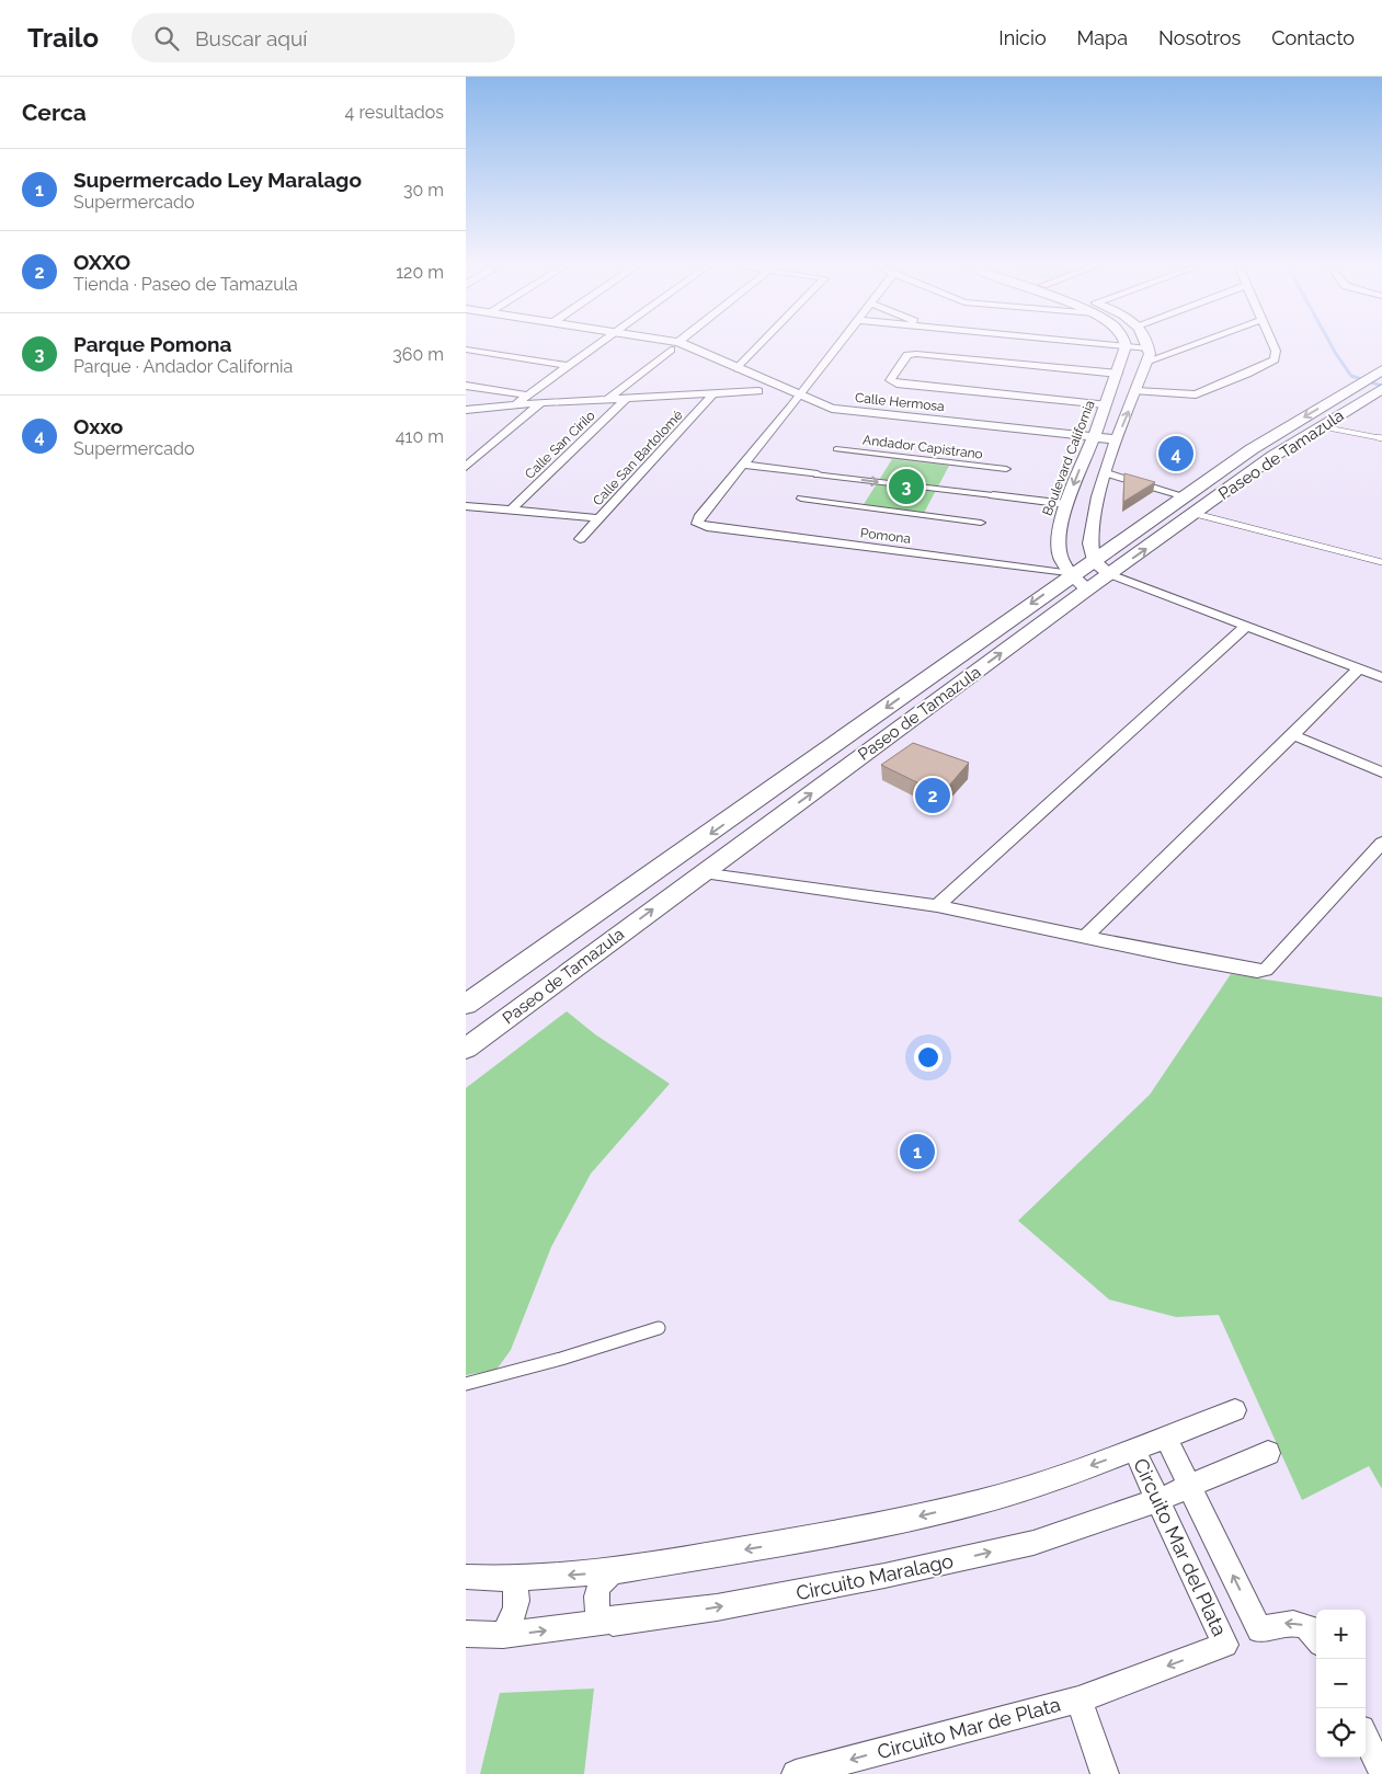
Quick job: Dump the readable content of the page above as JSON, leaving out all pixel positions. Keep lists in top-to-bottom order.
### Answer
{
  "streets": {
    "main road": ["Paseo de Tamazula"],
    "street": [
      "Calle Hermosa",
      "Calle San Cirilo",
      "Andador Capistrano",
      "Calle San Bartolomé",
      "Boulevard California",
      "Pomona",
      "Circuito Mar del Plata",
      "Circuito Maralago",
      "Circuito Mar de Plata"
    ]
  },
  "crossings": [
    ["Calle Hermosa", "Boulevard California"],
    ["Paseo de Tamazula", "Boulevard California"],
    ["Paseo de Tamazula", "Pomona"],
    ["Boulevard California", "Pomona"],
    ["Circuito Mar del Plata", "Circuito Maralago"],
    ["Circuito Mar del Plata", "Circuito Mar de Plata"]
  ],
  "one_way": ["Circuito Mar de Plata"],
  "page": {
    "header": "Trailo",
    "search": "Buscar aquí",
    "nav": [
      "Inicio",
      "Mapa",
      "Nosotros",
      "Contacto"
    ],
    "heading": ["Cerca", "4 resultados"],
    "list": [
      {
        "mark": "1",
        "name": "Supermercado Ley Maralago",
        "note": "Supermercado",
        "value": "30 m"
      },
      {
        "mark": "2",
        "name": "OXXO",
        "note": "Tienda · Paseo de Tamazula",
        "value": "120 m"
      },
      {
        "mark": "3",
        "name": "Parque Pomona",
        "note": "Parque · Andador California",
        "value": "360 m"
      },
      {
        "mark": "4",
        "name": "Oxxo",
        "note": "Supermercado",
        "value": "410 m"
      }
    ],
    "pins": [
      "4",
      "3",
      "2",
      "1"
    ],
    "map_buttons": ["+", "−"]
  }
}
